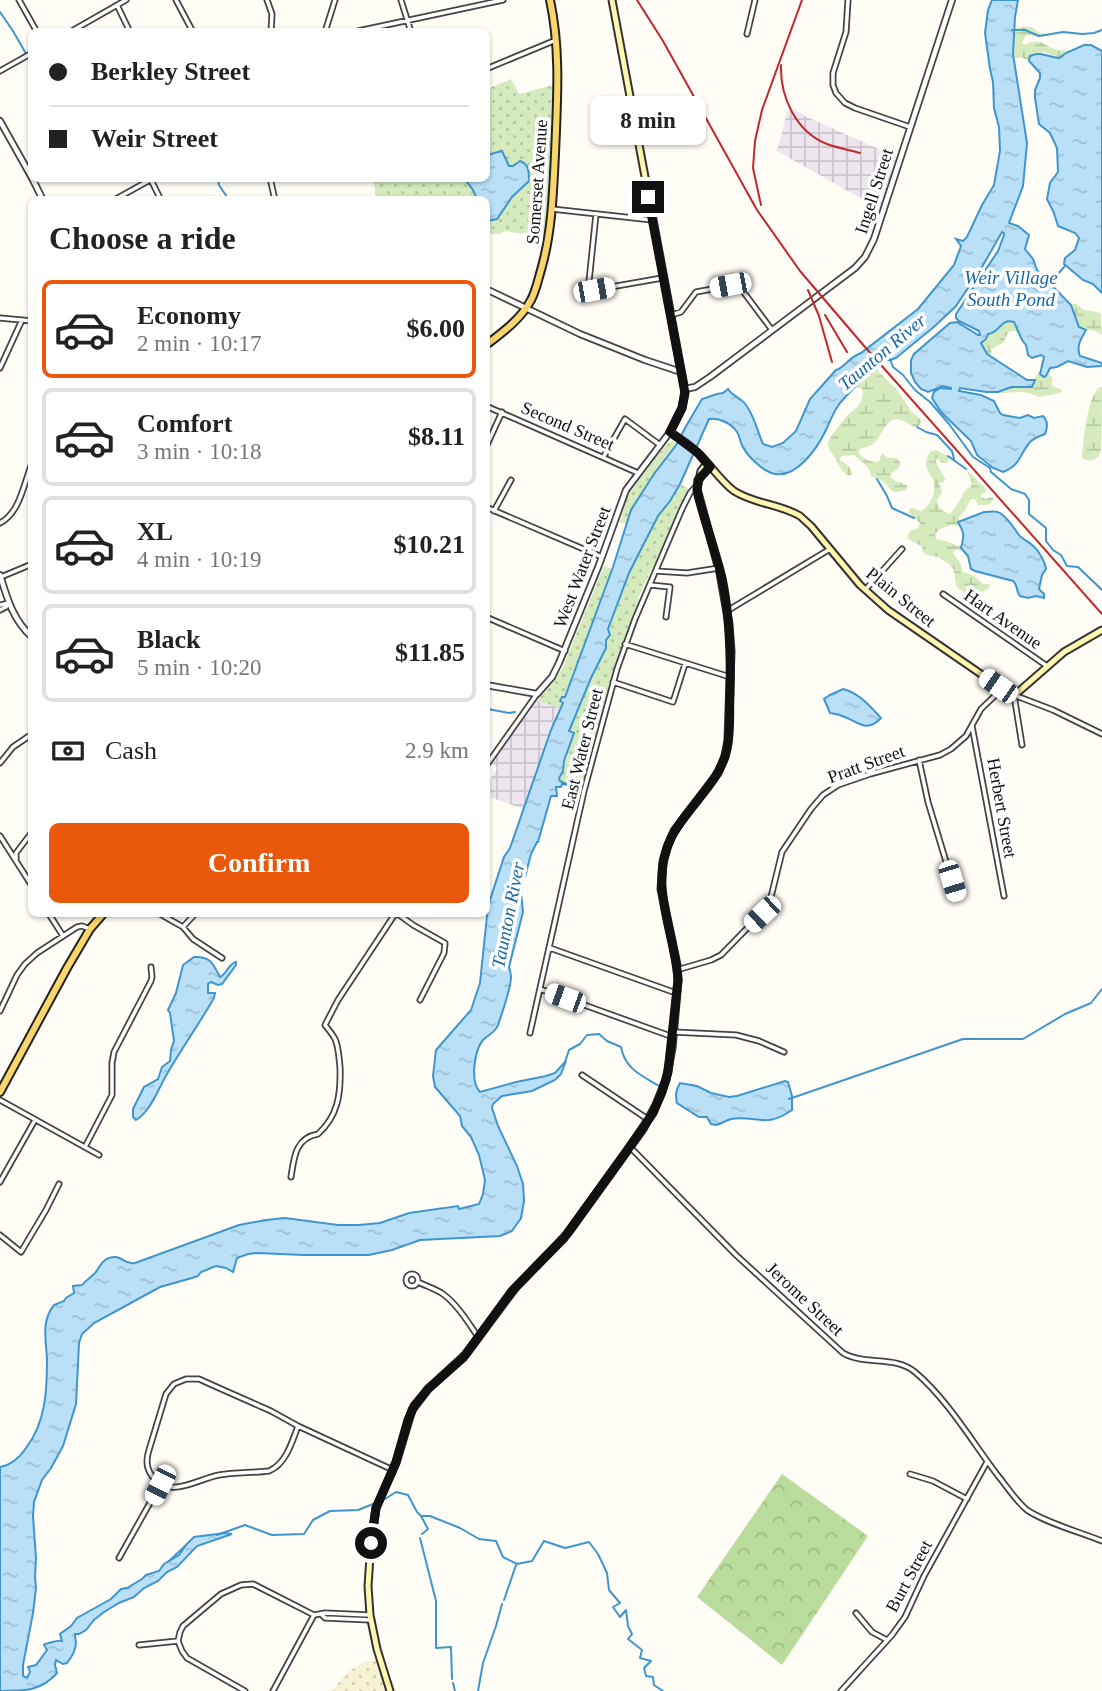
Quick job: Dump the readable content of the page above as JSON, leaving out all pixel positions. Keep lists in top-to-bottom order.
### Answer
{
  "streets": {
    "main road": [
      "Somerset Avenue",
      "West Water Street",
      "Plain Street",
      "East Water Street"
    ],
    "street": [
      "Ingell Street",
      "Second Street",
      "Hart Avenue",
      "Pratt Street",
      "Herbert Street",
      "Jerome Street",
      "Burt Street"
    ]
  },
  "crossings": [
    ["Ingell Street", "West Water Street"],
    ["Second Street", "West Water Street"],
    ["West Water Street", "Plain Street"],
    ["Plain Street", "East Water Street"],
    ["Plain Street", "Pratt Street"],
    ["Pratt Street", "Herbert Street"],
    ["Jerome Street", "Burt Street"]
  ],
  "water": ["Weir Village South Pond", "Taunton River"],
  "page": {
    "banner": ["Berkley Street", "Weir Street"],
    "bubble": "8 min",
    "heading": "Choose a ride",
    "list": [
      {
        "name": "Economy",
        "note": "2 min · 10:17",
        "value": "$6.00"
      },
      {
        "name": "Comfort",
        "note": "3 min · 10:18",
        "value": "$8.11"
      },
      {
        "name": "XL",
        "note": "4 min · 10:19",
        "value": "$10.21"
      },
      {
        "name": "Black",
        "note": "5 min · 10:20",
        "value": "$11.85"
      }
    ],
    "pay": ["Cash", "2.9 km"],
    "buttons": "Confirm"
  }
}
